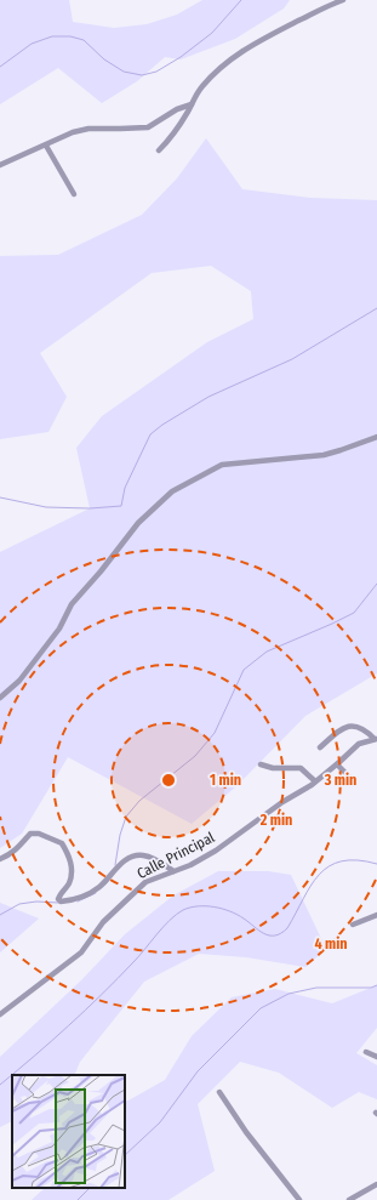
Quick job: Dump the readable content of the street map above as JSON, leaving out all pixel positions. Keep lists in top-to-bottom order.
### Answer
{
  "streets": {
    "street": ["Calle Principal"]
  },
  "rings": [
    "1 min",
    "3 min",
    "2 min",
    "4 min"
  ]
}
